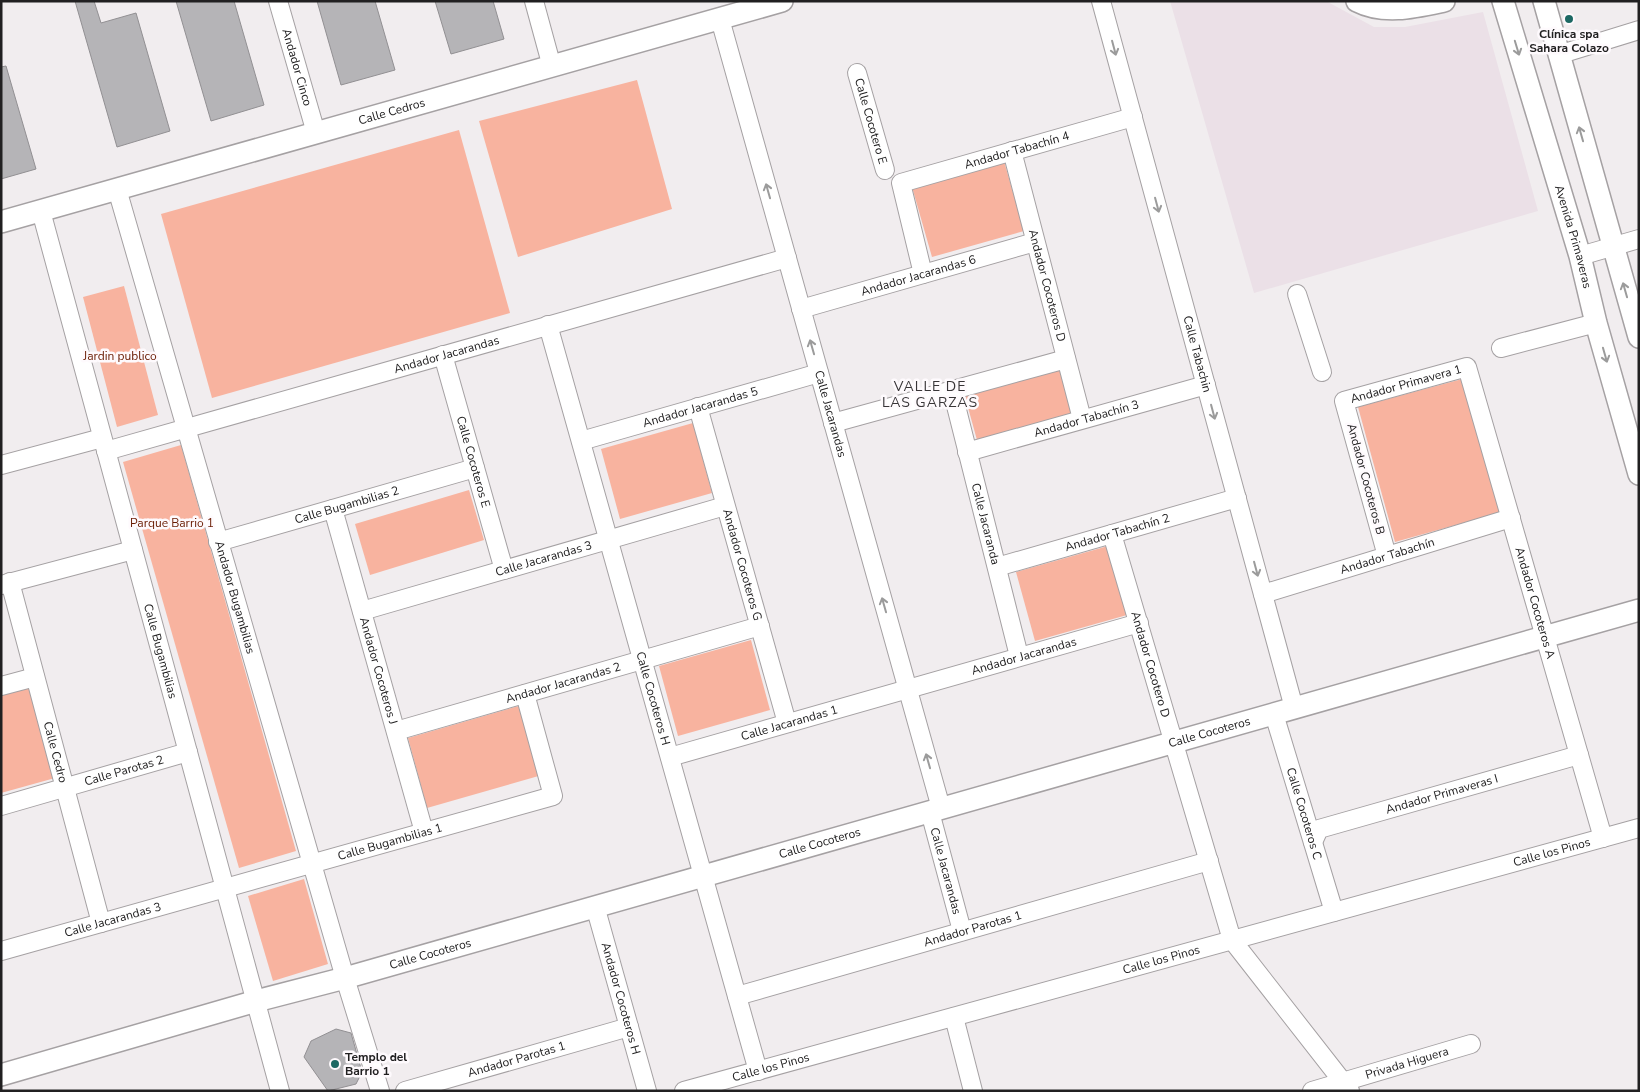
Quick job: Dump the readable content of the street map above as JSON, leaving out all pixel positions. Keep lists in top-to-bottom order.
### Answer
{
  "streets": {
    "street": [
      "Andador Cinco",
      "Calle Cedros",
      "Calle Cocotero E",
      "Andador Tabachín 4",
      "Avenida Primaveras",
      "Andador Jacarandas 6",
      "Andador Cocoteros D",
      "Andador Jacarandas",
      "Calle Tabachin",
      "Andador Primavera 1",
      "Andador Jacarandas 5",
      "Calle Jacarandas",
      "Andador Tabachín 3",
      "Calle Cocoteros E",
      "Andador Cocoteros B",
      "Calle Bugambilias 2",
      "Calle Jacaranda",
      "Andador Tabachín 2",
      "Andador Tabachín",
      "Calle Jacarandas 3",
      "Andador Cocoteros G",
      "Andador Bugambilias",
      "Andador Cocoteros A",
      "Calle Bugambilias",
      "Andador Cocotero D",
      "Andador Cocoteros J",
      "Andador Jacarandas 2",
      "Calle Cocoteros H",
      "Calle Jacarandas 1",
      "Calle Cocoteros",
      "Calle Cedro",
      "Calle Parotas 2",
      "Andador Primaveras I",
      "Calle Cocoteros C",
      "Calle Bugambilias 1",
      "Calle los Pinos",
      "Andador Parotas 1",
      "Andador Cocoteros H",
      "Privada Higuera"
    ]
  },
  "crossings": [
    ["Andador Cinco", "Calle Cedros"],
    ["Calle Cedros", "Calle Jacarandas"],
    ["Calle Cedros", "Andador Bugambilias"],
    ["Calle Cedros", "Calle Bugambilias"],
    ["Andador Tabachín 4", "Andador Jacarandas 6"],
    ["Andador Tabachín 4", "Andador Cocoteros D"],
    ["Andador Tabachín 4", "Calle Tabachin"],
    ["Andador Jacarandas 6", "Andador Cocoteros D"],
    ["Andador Jacarandas 6", "Calle Jacarandas"],
    ["Andador Cocoteros D", "Andador Tabachín 3"],
    ["Andador Jacarandas", "Calle Jacarandas"],
    ["Andador Jacarandas", "Calle Cocoteros E"],
    ["Andador Jacarandas", "Calle Jacaranda"],
    ["Andador Jacarandas", "Andador Bugambilias"],
    ["Andador Jacarandas", "Calle Bugambilias"],
    ["Andador Jacarandas", "Andador Cocotero D"],
    ["Andador Jacarandas", "Calle Cocoteros H"],
    ["Andador Jacarandas", "Calle Jacarandas 1"],
    ["Calle Tabachin", "Andador Tabachín 3"],
    ["Calle Tabachin", "Andador Tabachín 2"],
    ["Calle Tabachin", "Andador Tabachín"],
    ["Calle Tabachin", "Calle Cocoteros"],
    ["Calle Tabachin", "Calle Cocoteros C"],
    ["Andador Primavera 1", "Andador Cocoteros B"],
    ["Andador Primavera 1", "Andador Cocoteros A"],
    ["Andador Jacarandas 5", "Calle Jacarandas"],
    ["Andador Jacarandas 5", "Andador Cocoteros G"],
    ["Andador Jacarandas 5", "Calle Cocoteros H"],
    ["Calle Jacarandas", "Calle Jacarandas 1"],
    ["Calle Jacarandas", "Calle Cocoteros"],
    ["Calle Jacarandas", "Andador Parotas 1"],
    ["Andador Tabachín 3", "Calle Jacaranda"],
    ["Calle Cocoteros E", "Calle Bugambilias 2"],
    ["Calle Cocoteros E", "Calle Jacarandas 3"],
    ["Andador Cocoteros B", "Andador Tabachín"],
    ["Calle Bugambilias 2", "Andador Bugambilias"],
    ["Calle Bugambilias 2", "Andador Cocoteros J"],
    ["Calle Jacaranda", "Andador Tabachín 2"],
    ["Andador Tabachín 2", "Andador Cocotero D"],
    ["Andador Tabachín", "Andador Cocoteros A"],
    ["Calle Jacarandas 3", "Andador Cocoteros G"],
    ["Calle Jacarandas 3", "Calle Bugambilias"],
    ["Calle Jacarandas 3", "Andador Cocoteros J"],
    ["Calle Jacarandas 3", "Calle Cocoteros H"],
    ["Calle Jacarandas 3", "Calle Cedro"],
    ["Calle Jacarandas 3", "Calle Bugambilias 1"],
    ["Andador Cocoteros G", "Andador Jacarandas 2"],
    ["Andador Cocoteros G", "Calle Jacarandas 1"],
    ["Andador Bugambilias", "Calle Cocoteros"],
    ["Andador Bugambilias", "Calle Bugambilias 1"],
    ["Andador Cocoteros A", "Calle Cocoteros"],
    ["Andador Cocoteros A", "Andador Primaveras I"],
    ["Andador Cocoteros A", "Calle los Pinos"],
    ["Calle Bugambilias", "Calle Cocoteros"],
    ["Calle Bugambilias", "Calle Parotas 2"],
    ["Calle Bugambilias", "Calle Bugambilias 1"],
    ["Andador Cocotero D", "Calle Cocoteros"],
    ["Andador Cocotero D", "Calle los Pinos"],
    ["Andador Cocotero D", "Andador Parotas 1"],
    ["Andador Cocoteros J", "Andador Jacarandas 2"],
    ["Andador Cocoteros J", "Calle Bugambilias 1"],
    ["Andador Jacarandas 2", "Calle Cocoteros H"],
    ["Andador Jacarandas 2", "Calle Bugambilias 1"],
    ["Calle Cocoteros H", "Calle Jacarandas 1"],
    ["Calle Cocoteros H", "Calle Cocoteros"],
    ["Calle Cocoteros H", "Calle los Pinos"],
    ["Calle Cocoteros H", "Andador Parotas 1"],
    ["Calle Cocoteros", "Calle Cocoteros C"],
    ["Calle Cocoteros", "Andador Cocoteros H"],
    ["Calle Cedro", "Calle Parotas 2"],
    ["Andador Primaveras I", "Calle Cocoteros C"],
    ["Calle Cocoteros C", "Calle los Pinos"],
    ["Andador Parotas 1", "Andador Cocoteros H"]
  ],
  "one_way": ["Calle Tabachin", "Calle Jacarandas"],
  "districts": ["VALLE DE LAS GARZAS"],
  "parks": ["Jardin publico", "Parque Barrio 1"],
  "places": ["Clínica spa Sahara Colazo", "Templo del Barrio 1"]
}
